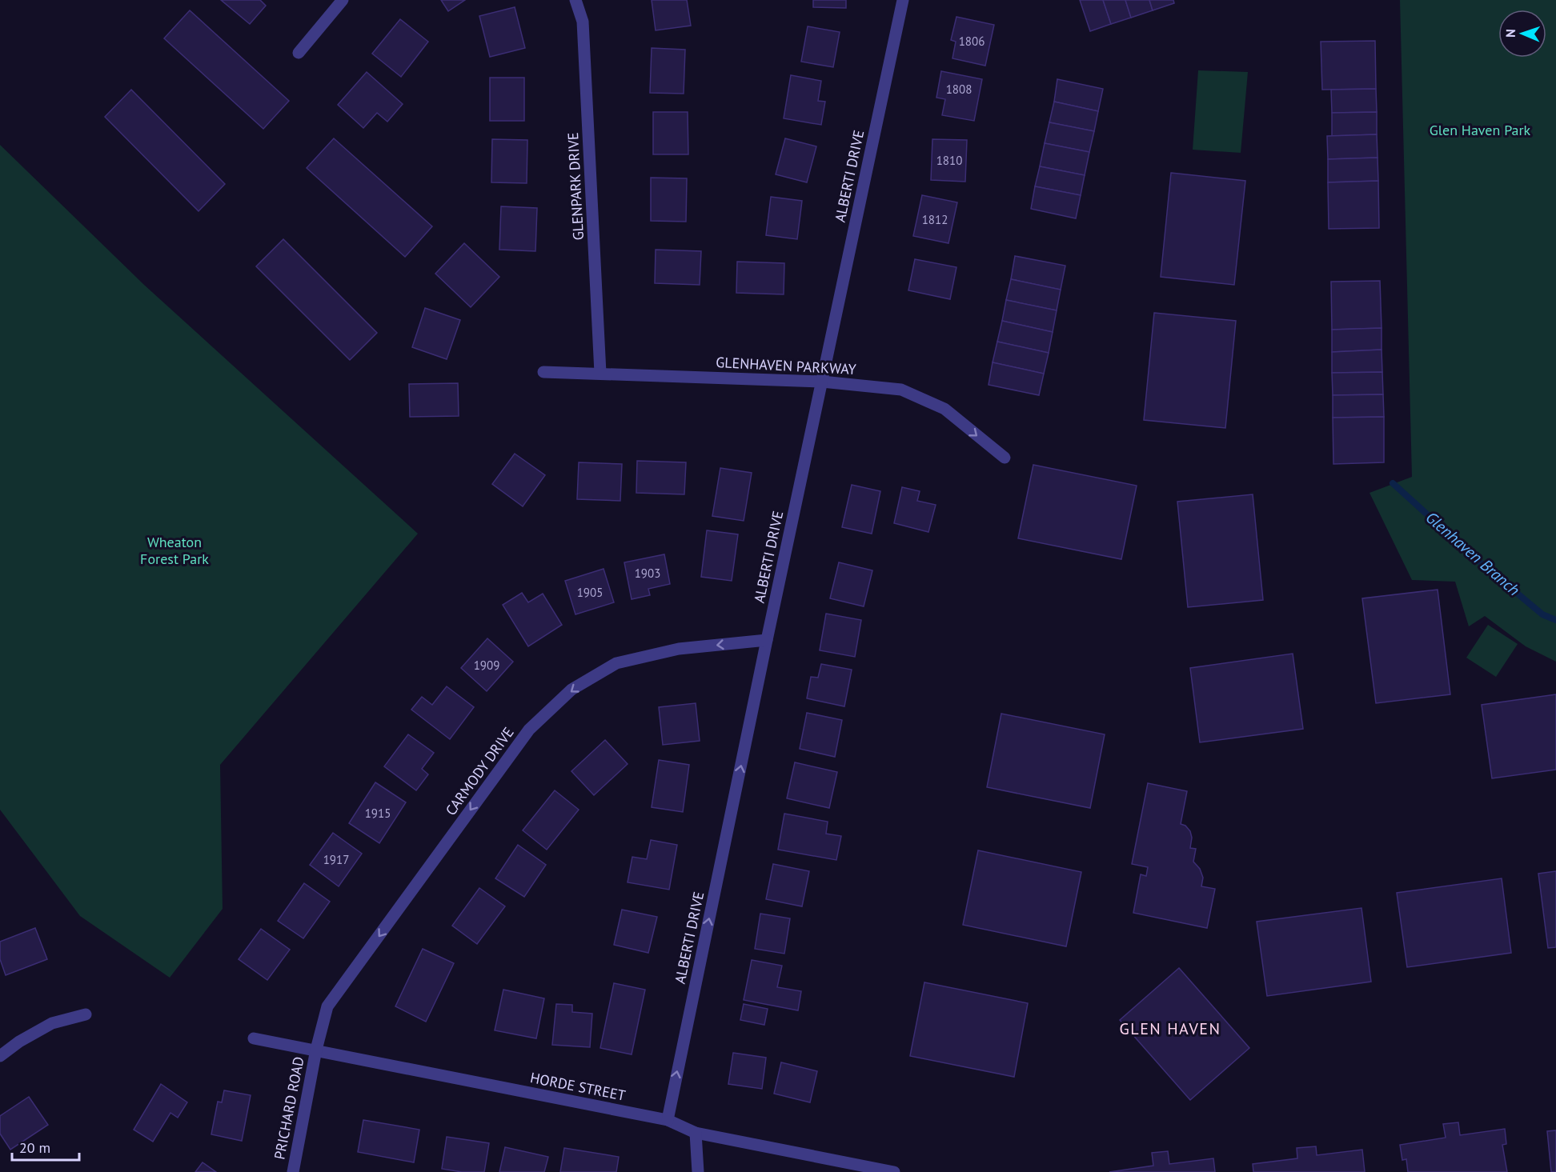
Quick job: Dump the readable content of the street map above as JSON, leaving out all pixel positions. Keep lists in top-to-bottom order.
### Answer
{
  "streets": {
    "street": [
      "ALBERTI DRIVE",
      "GLENPARK DRIVE",
      "GLENHAVEN PARKWAY",
      "CARMODY DRIVE",
      "HORDE STREET",
      "PRICHARD ROAD"
    ]
  },
  "crossings": [
    ["ALBERTI DRIVE", "GLENHAVEN PARKWAY"],
    ["ALBERTI DRIVE", "CARMODY DRIVE"],
    ["ALBERTI DRIVE", "HORDE STREET"],
    ["GLENPARK DRIVE", "GLENHAVEN PARKWAY"],
    ["CARMODY DRIVE", "HORDE STREET"],
    ["CARMODY DRIVE", "PRICHARD ROAD"],
    ["HORDE STREET", "PRICHARD ROAD"]
  ],
  "one_way": ["ALBERTI DRIVE", "GLENHAVEN PARKWAY", "CARMODY DRIVE"],
  "districts": ["GLEN HAVEN"],
  "water": ["Glenhaven Branch"],
  "parks": ["Glen Haven Park", "Wheaton Forest Park"],
  "house_numbers": [
    "1806",
    "1808",
    "1810",
    "1812",
    "1903",
    "1905",
    "1909",
    "1915",
    "1917"
  ],
  "scale_bar": "20 m",
  "north": "left"
}
